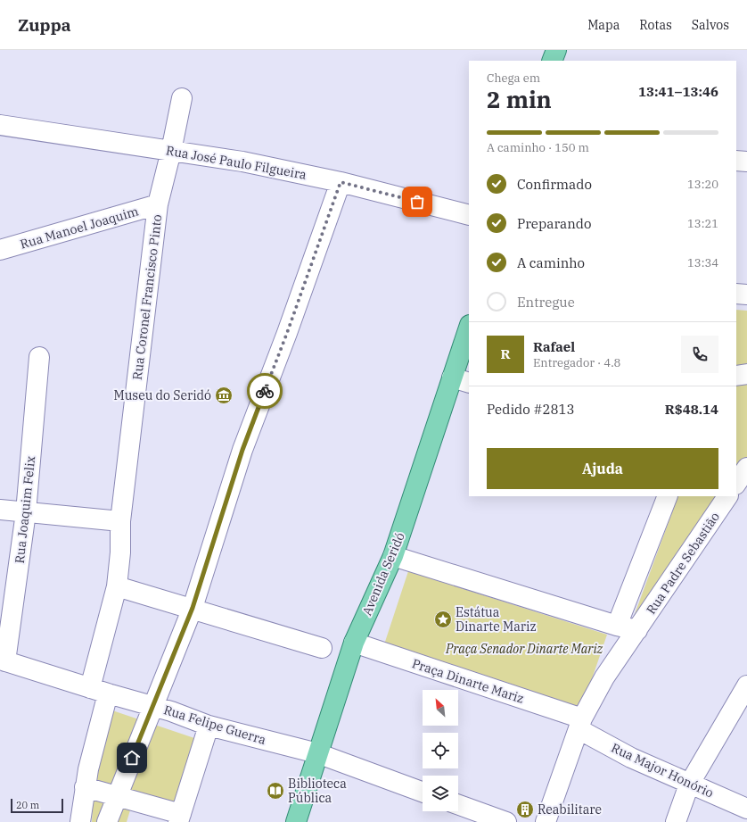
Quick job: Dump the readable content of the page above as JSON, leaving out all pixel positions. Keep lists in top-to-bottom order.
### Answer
{
  "streets": {
    "main road": ["Avenida Seridó"],
    "street": [
      "Rua José Paulo Filgueira",
      "Rua Manoel Joaquim",
      "Rua Coronel Francisco Pinto",
      "Rua Joaquim Felix",
      "Rua Padre Sebastião",
      "Praça Dinarte Mariz",
      "Rua Felipe Guerra",
      "Rua Major Honório"
    ]
  },
  "crossings": [
    ["Rua José Paulo Filgueira", "Rua Coronel Francisco Pinto"],
    ["Rua Manoel Joaquim", "Rua Coronel Francisco Pinto"],
    ["Rua Coronel Francisco Pinto", "Rua Felipe Guerra"],
    ["Rua Joaquim Felix", "Rua Felipe Guerra"],
    ["Rua Padre Sebastião", "Praça Dinarte Mariz"],
    ["Rua Padre Sebastião", "Rua Major Honório"],
    ["Avenida Seridó", "Praça Dinarte Mariz"],
    ["Avenida Seridó", "Rua Felipe Guerra"],
    ["Praça Dinarte Mariz", "Rua Major Honório"]
  ],
  "parks": ["Praça Senador Dinarte Mariz"],
  "places": {
    "museum": ["Museu do Seridó"],
    "place": ["Estátua Dinarte Mariz"],
    "library": ["Biblioteca Pública"],
    "building": ["Reabilitare"]
  },
  "scale_bar": "20 m",
  "north": "top left",
  "page": {
    "header": "Zuppa",
    "nav": ["Mapa", "Rotas", "Salvos"],
    "heading": ["2 min", "Chega em", "13:41–13:46"],
    "panel": [
      "Rafael",
      "Entregador · 4.8",
      "Pedido #2813",
      "R$48.14"
    ],
    "bar": "A caminho · 150 m",
    "list": [
      ["Confirmado", "13:20"],
      ["Preparando", "13:21"],
      ["A caminho", "13:34"],
      "Entregue"
    ],
    "round": "R",
    "buttons": "Ajuda",
    "scale": "20 m"
  }
}
